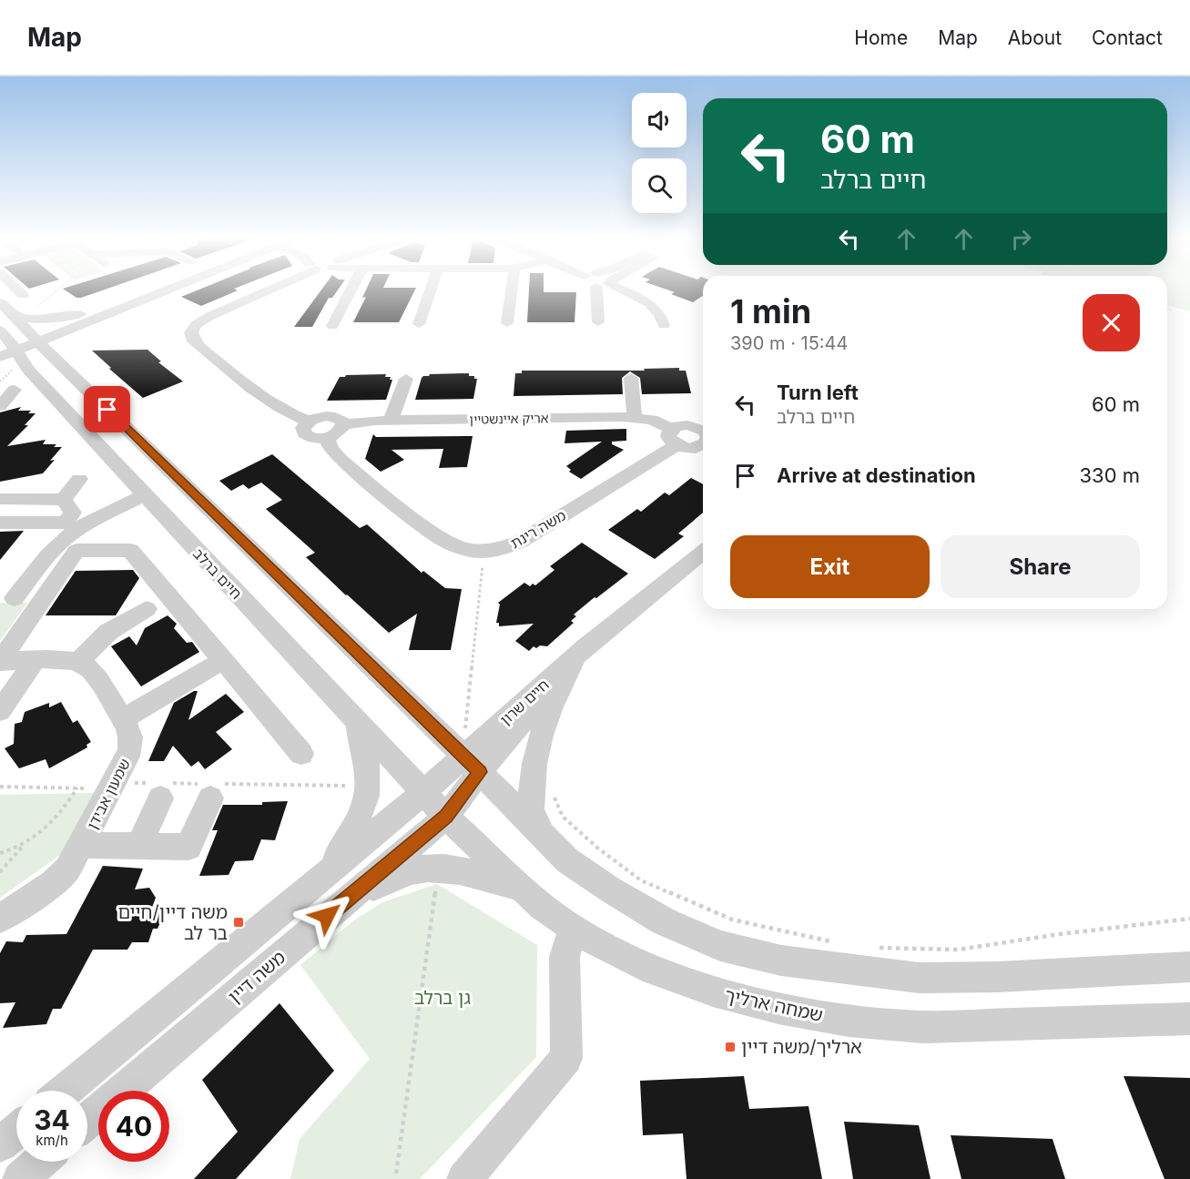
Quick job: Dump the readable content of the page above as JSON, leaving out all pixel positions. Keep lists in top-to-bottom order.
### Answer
{
  "streets": {
    "street": [
      "אריק איינשטיין",
      "משה רינת",
      "חיים ברלב",
      "חיים שרון",
      "שמעון אבידן",
      "משה דיין",
      "שמחה ארליך"
    ]
  },
  "crossings": [
    ["אריק איינשטיין", "משה רינת"],
    ["חיים ברלב", "שמחה ארליך"],
    ["חיים שרון", "משה דיין"],
    ["משה דיין", "שמחה ארליך"]
  ],
  "parks": ["גן ברלב"],
  "places": {
    "transit": ["משה דיין/חיים בר לב", "ארליך/משה דיין"]
  },
  "page": {
    "header": "Map",
    "nav": [
      "Home",
      "Map",
      "About",
      "Contact"
    ],
    "turn": ["60 m", "חיים ברלב"],
    "heading": ["1 min", "390 m · 15:44"],
    "list": [
      {
        "name": "Turn left",
        "note": "חיים ברלב",
        "value": "60 m"
      },
      {
        "name": "Arrive at destination",
        "value": "330 m"
      }
    ],
    "buttons": ["Exit", "Share"],
    "speed": "34 km/h",
    "limit": "40"
  }
}
